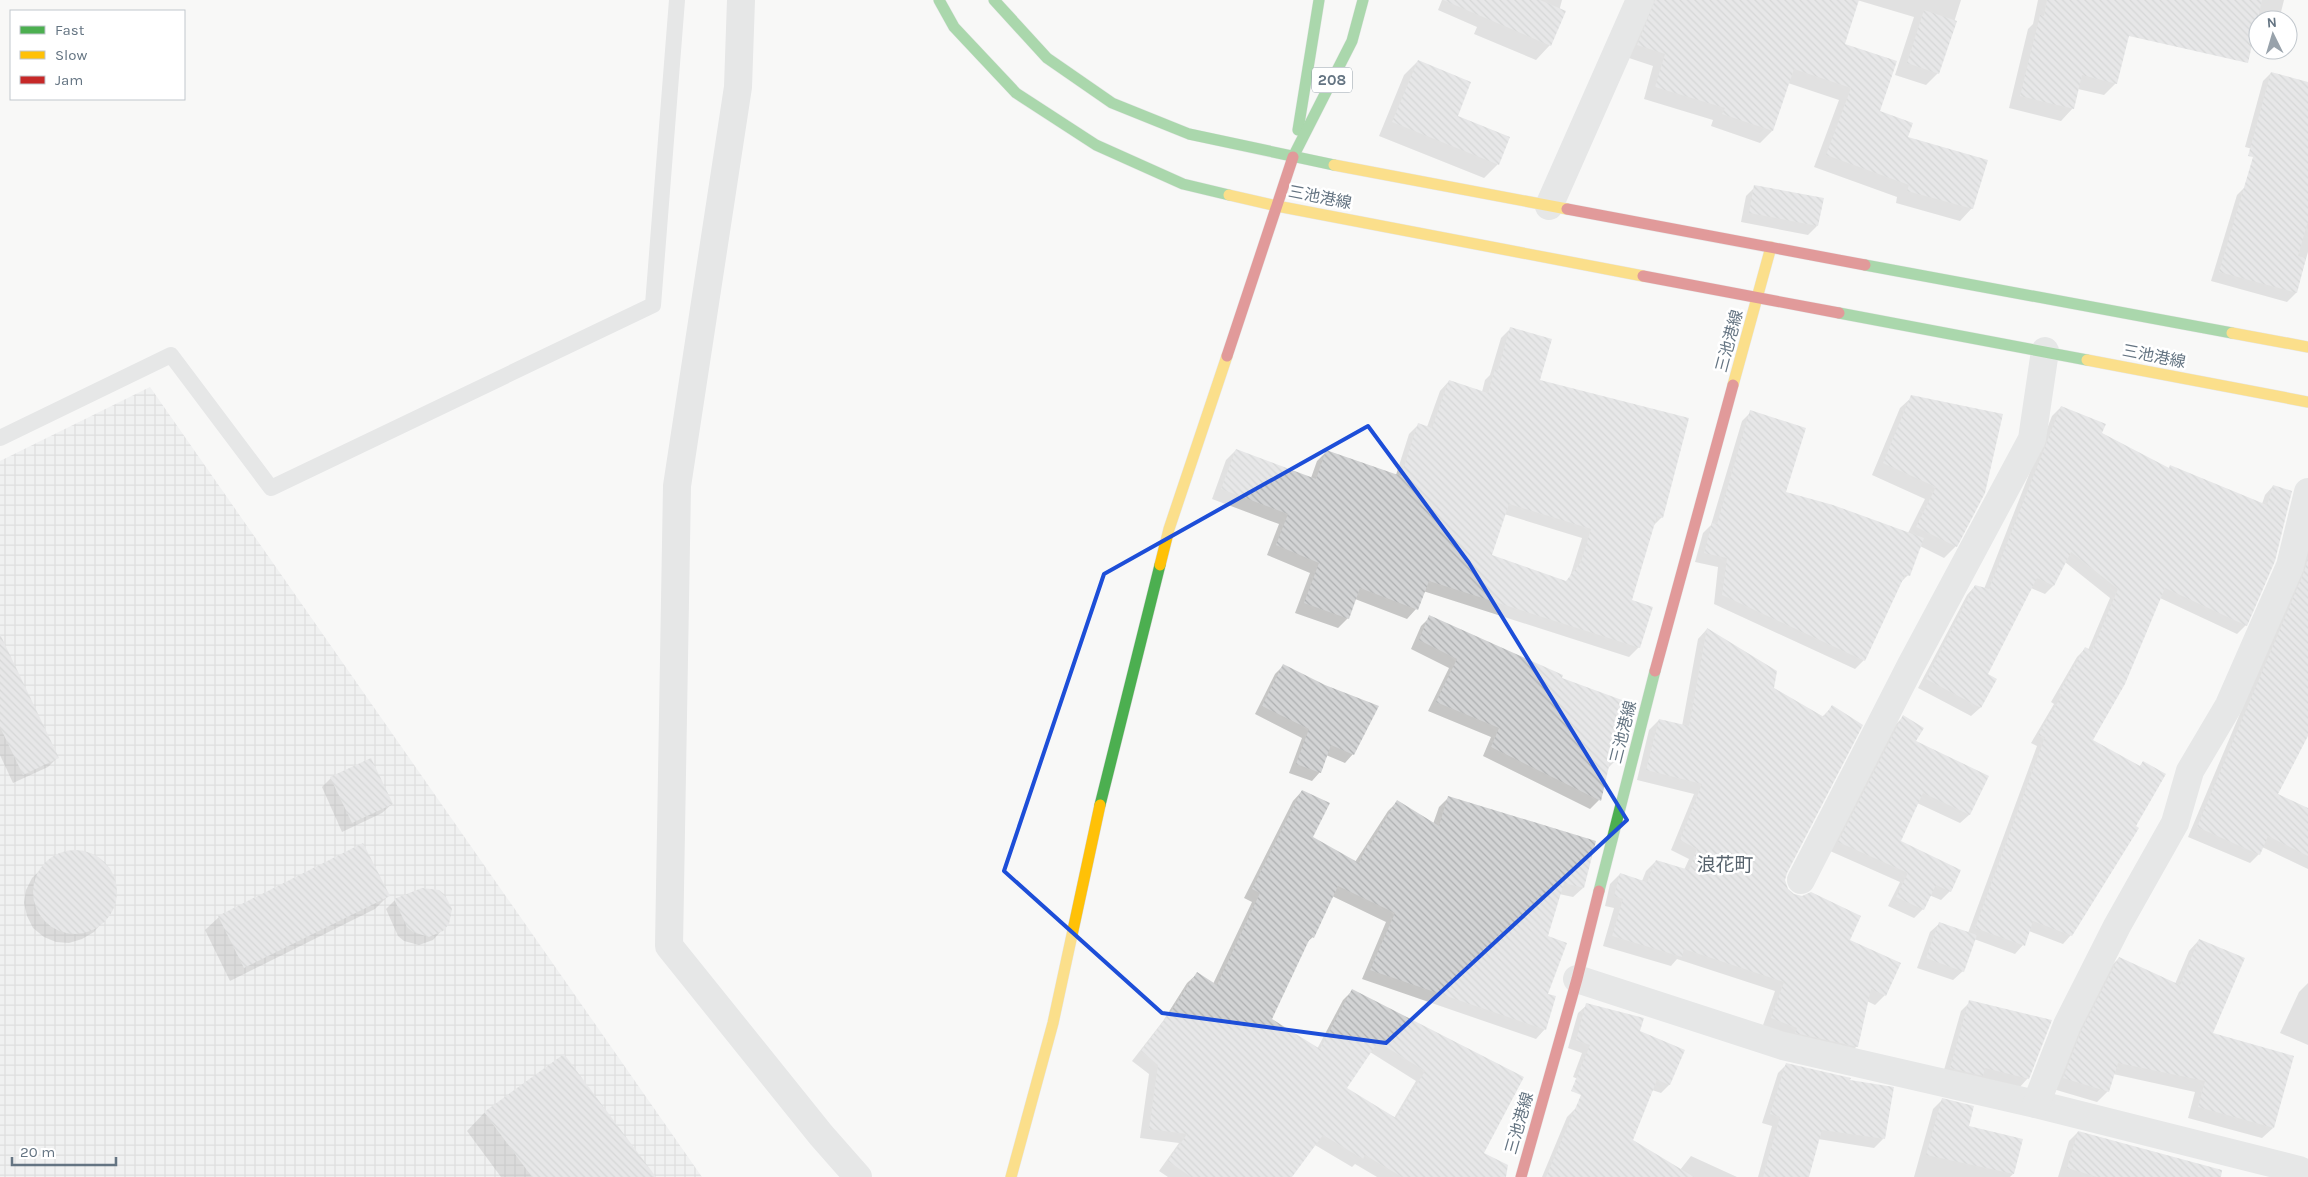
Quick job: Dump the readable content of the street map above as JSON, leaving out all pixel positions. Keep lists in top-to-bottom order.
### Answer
{
  "streets": {
    "main road": ["208", "三池港線"]
  },
  "districts": ["浪花町"],
  "legend": ["Fast", "Slow", "Jam"],
  "scale_bar": "20 m",
  "north": "top"
}
